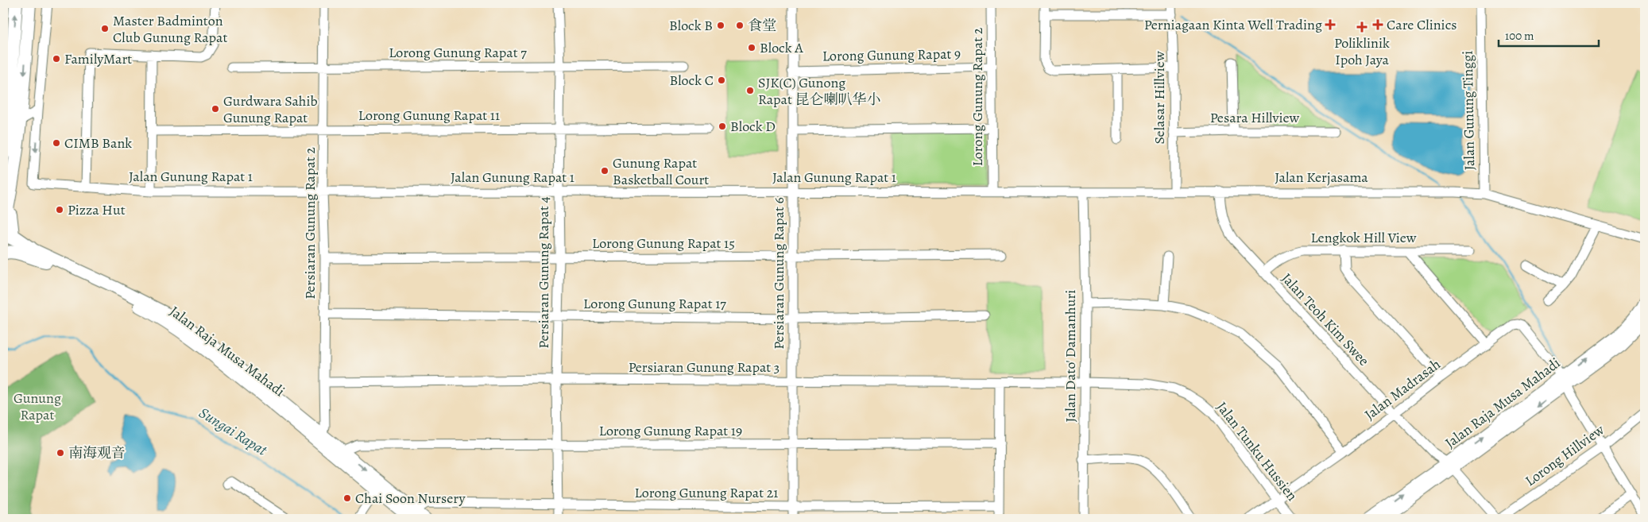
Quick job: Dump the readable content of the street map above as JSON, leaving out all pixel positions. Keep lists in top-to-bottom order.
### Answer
{
  "streets": {
    "main road": ["Jalan Raja Musa Mahadi"],
    "street": [
      "Lorong Gunung Rapat 7",
      "Lorong Gunung Rapat 9",
      "Lorong Gunung Rapat 2",
      "Selasar Hillview",
      "Jalan Gunung Tinggi",
      "Lorong Gunung Rapat 11",
      "Pesara Hillview",
      "Jalan Gunung Rapat 1",
      "Jalan Kerjasama",
      "Persiaran Gunung Rapat 2",
      "Lengkok Hill View",
      "Lorong Gunung Rapat 15",
      "Persiaran Gunung Rapat 4",
      "Persiaran Gunung Rapat 6",
      "Lorong Gunung Rapat 17",
      "Jalan Teoh Kim Swee",
      "Jalan Dato' Damanhuri",
      "Persiaran Gunung Rapat 3",
      "Jalan Madrasah",
      "Lorong Gunung Rapat 19",
      "Jalan Tunku Hussien",
      "Lorong Hillview",
      "Lorong Gunung Rapat 21"
    ]
  },
  "crossings": [
    ["Lorong Gunung Rapat 7", "Persiaran Gunung Rapat 2"],
    ["Lorong Gunung Rapat 7", "Persiaran Gunung Rapat 4"],
    ["Lorong Gunung Rapat 9", "Lorong Gunung Rapat 2"],
    ["Lorong Gunung Rapat 9", "Persiaran Gunung Rapat 6"],
    ["Lorong Gunung Rapat 2", "Jalan Gunung Rapat 1"],
    ["Lorong Gunung Rapat 2", "Jalan Kerjasama"],
    ["Selasar Hillview", "Pesara Hillview"],
    ["Selasar Hillview", "Jalan Kerjasama"],
    ["Jalan Gunung Tinggi", "Jalan Kerjasama"],
    ["Lorong Gunung Rapat 11", "Persiaran Gunung Rapat 2"],
    ["Lorong Gunung Rapat 11", "Persiaran Gunung Rapat 4"],
    ["Jalan Gunung Rapat 1", "Jalan Kerjasama"],
    ["Jalan Gunung Rapat 1", "Persiaran Gunung Rapat 2"],
    ["Jalan Gunung Rapat 1", "Persiaran Gunung Rapat 4"],
    ["Jalan Gunung Rapat 1", "Persiaran Gunung Rapat 6"],
    ["Jalan Kerjasama", "Jalan Teoh Kim Swee"],
    ["Jalan Kerjasama", "Jalan Dato' Damanhuri"],
    ["Persiaran Gunung Rapat 2", "Lorong Gunung Rapat 15"],
    ["Persiaran Gunung Rapat 2", "Lorong Gunung Rapat 17"],
    ["Persiaran Gunung Rapat 2", "Jalan Raja Musa Mahadi"],
    ["Persiaran Gunung Rapat 2", "Persiaran Gunung Rapat 3"],
    ["Lengkok Hill View", "Jalan Teoh Kim Swee"],
    ["Lorong Gunung Rapat 15", "Persiaran Gunung Rapat 4"],
    ["Lorong Gunung Rapat 15", "Persiaran Gunung Rapat 6"],
    ["Persiaran Gunung Rapat 4", "Lorong Gunung Rapat 17"],
    ["Persiaran Gunung Rapat 4", "Persiaran Gunung Rapat 3"],
    ["Persiaran Gunung Rapat 4", "Lorong Gunung Rapat 19"],
    ["Persiaran Gunung Rapat 4", "Lorong Gunung Rapat 21"],
    ["Persiaran Gunung Rapat 6", "Lorong Gunung Rapat 17"],
    ["Persiaran Gunung Rapat 6", "Persiaran Gunung Rapat 3"],
    ["Persiaran Gunung Rapat 6", "Lorong Gunung Rapat 19"],
    ["Persiaran Gunung Rapat 6", "Lorong Gunung Rapat 21"],
    ["Jalan Teoh Kim Swee", "Jalan Raja Musa Mahadi"],
    ["Jalan Teoh Kim Swee", "Jalan Madrasah"],
    ["Jalan Raja Musa Mahadi", "Jalan Madrasah"],
    ["Jalan Raja Musa Mahadi", "Lorong Gunung Rapat 19"],
    ["Jalan Raja Musa Mahadi", "Lorong Gunung Rapat 21"],
    ["Jalan Dato' Damanhuri", "Persiaran Gunung Rapat 3"],
    ["Jalan Dato' Damanhuri", "Jalan Tunku Hussien"],
    ["Persiaran Gunung Rapat 3", "Jalan Tunku Hussien"],
    ["Jalan Madrasah", "Jalan Tunku Hussien"],
    ["Jalan Madrasah", "Lorong Hillview"]
  ],
  "water": ["Sungai Rapat"],
  "parks": ["Gunung Rapat"],
  "places": {
    "health": ["Perniagaan Kinta Well Trading", "Care Clinics", "Poliklinik Ipoh Jaya"],
    "other": [
      "Block B",
      "食堂",
      "Master Badminton Club Gunung Rapat",
      "Block A",
      "FamilyMart",
      "Block C",
      "SJK(C) Gunong Rapat 昆仑喇叭华小",
      "Gurdwara Sahib Gunung Rapat",
      "Block D",
      "CIMB Bank",
      "Gunung Rapat Basketball Court",
      "Pizza Hut",
      "南海观音",
      "Chai Soon Nursery"
    ]
  },
  "scale_bar": "100 m"
}
